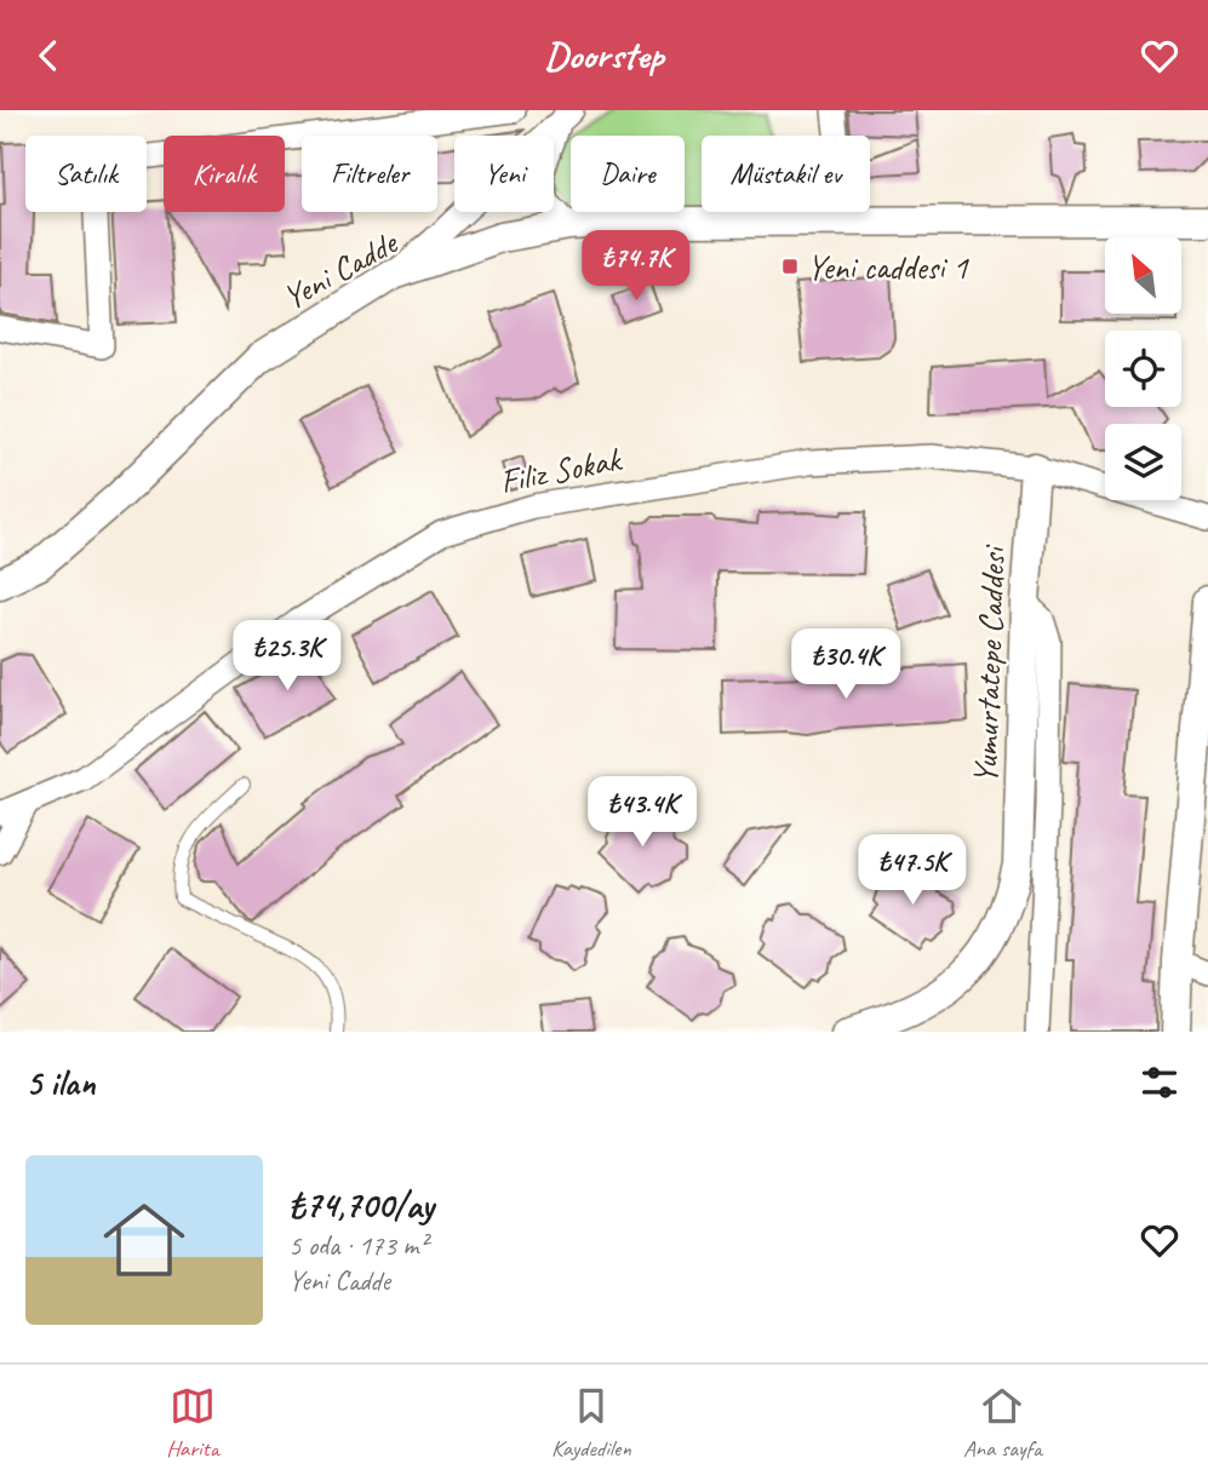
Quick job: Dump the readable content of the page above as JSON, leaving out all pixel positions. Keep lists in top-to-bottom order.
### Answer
{
  "streets": {
    "street": ["Yeni Cadde", "Filiz Sokak", "Yumurtatepe Caddesi"]
  },
  "crossings": [
    ["Filiz Sokak", "Yumurtatepe Caddesi"]
  ],
  "places": {
    "transit": ["Yeni caddesi 1"]
  },
  "north": "top left",
  "page": {
    "header": "Doorstep",
    "chip": [
      "Satılık",
      "Kiralık",
      "Filtreler",
      "Yeni",
      "Daire",
      "Müstakil ev"
    ],
    "price": [
      "₺74.7K",
      "₺25.3K",
      "₺30.4K",
      "₺43.4K",
      "₺47.5K"
    ],
    "heading": "5 ilan",
    "list": [
      {
        "name": "₺74,700/ay",
        "note": "5 oda · 173 m² · Yeni Cadde"
      }
    ],
    "tabs": ["Harita", "Kaydedilen", "Ana sayfa"]
  }
}
